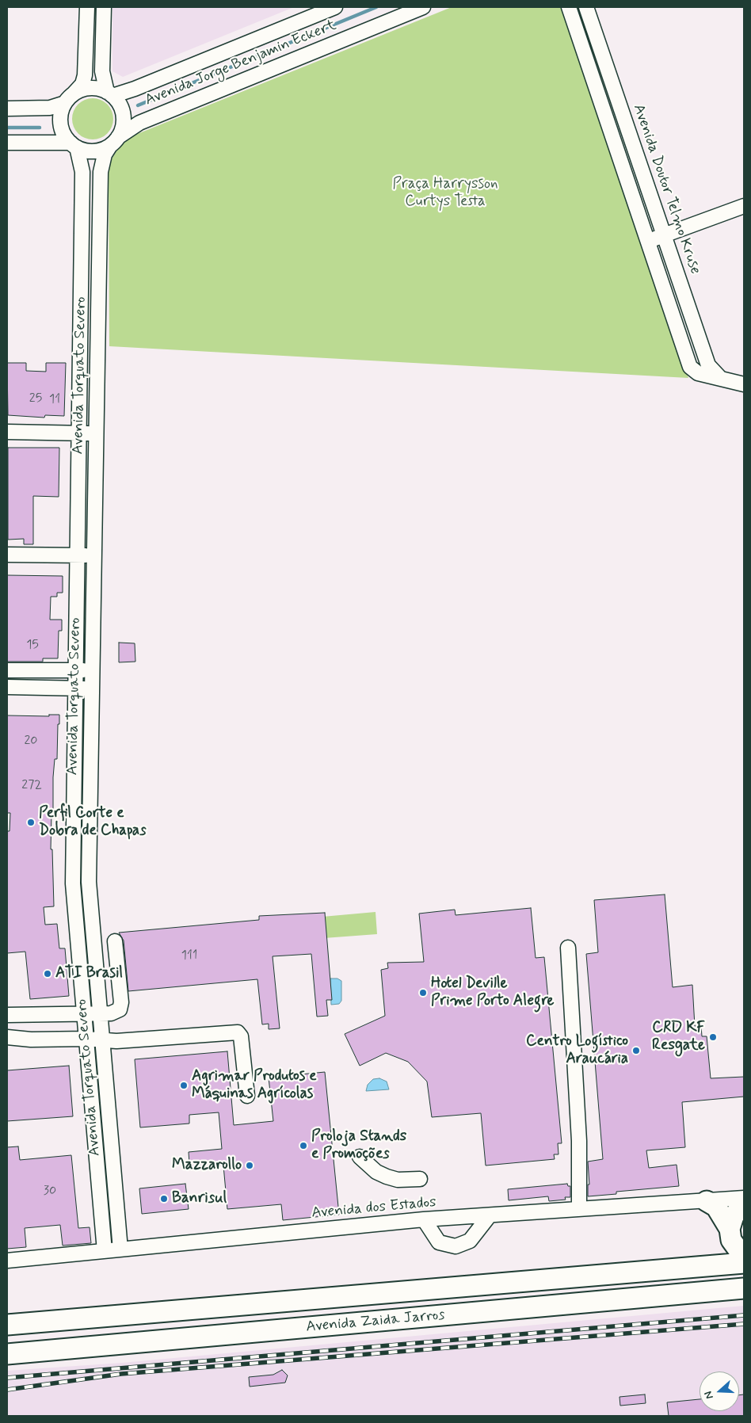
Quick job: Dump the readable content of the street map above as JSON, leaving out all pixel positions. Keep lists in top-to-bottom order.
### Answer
{
  "streets": {
    "highway": ["Avenida Zaida Jarros"],
    "street": [
      "Avenida Jorge Benjamin Eckert",
      "Avenida Doutor Telmo Kruse",
      "Avenida Torquato Severo",
      "Avenida dos Estados"
    ]
  },
  "crossings": [
    ["Avenida Jorge Benjamin Eckert", "Avenida Torquato Severo"],
    ["Avenida Torquato Severo", "Avenida dos Estados"]
  ],
  "parks": ["Praça Harrysson Curtys Testa"],
  "places": [
    "Perfil Corte e Dobra de Chapas",
    "ATI Brasil",
    "Hotel Deville Prime Porto Alegre",
    "CRD KF Resgate",
    "Centro Logístico Araucária",
    "Agrimar Produtos e Máquinas Agrícolas",
    "Proloja Stands e Promoções",
    "Mazzarollo",
    "Banrisul"
  ],
  "house_numbers": [
    "25",
    "11",
    "15",
    "20",
    "272",
    "111",
    "30"
  ],
  "north": "left"
}
